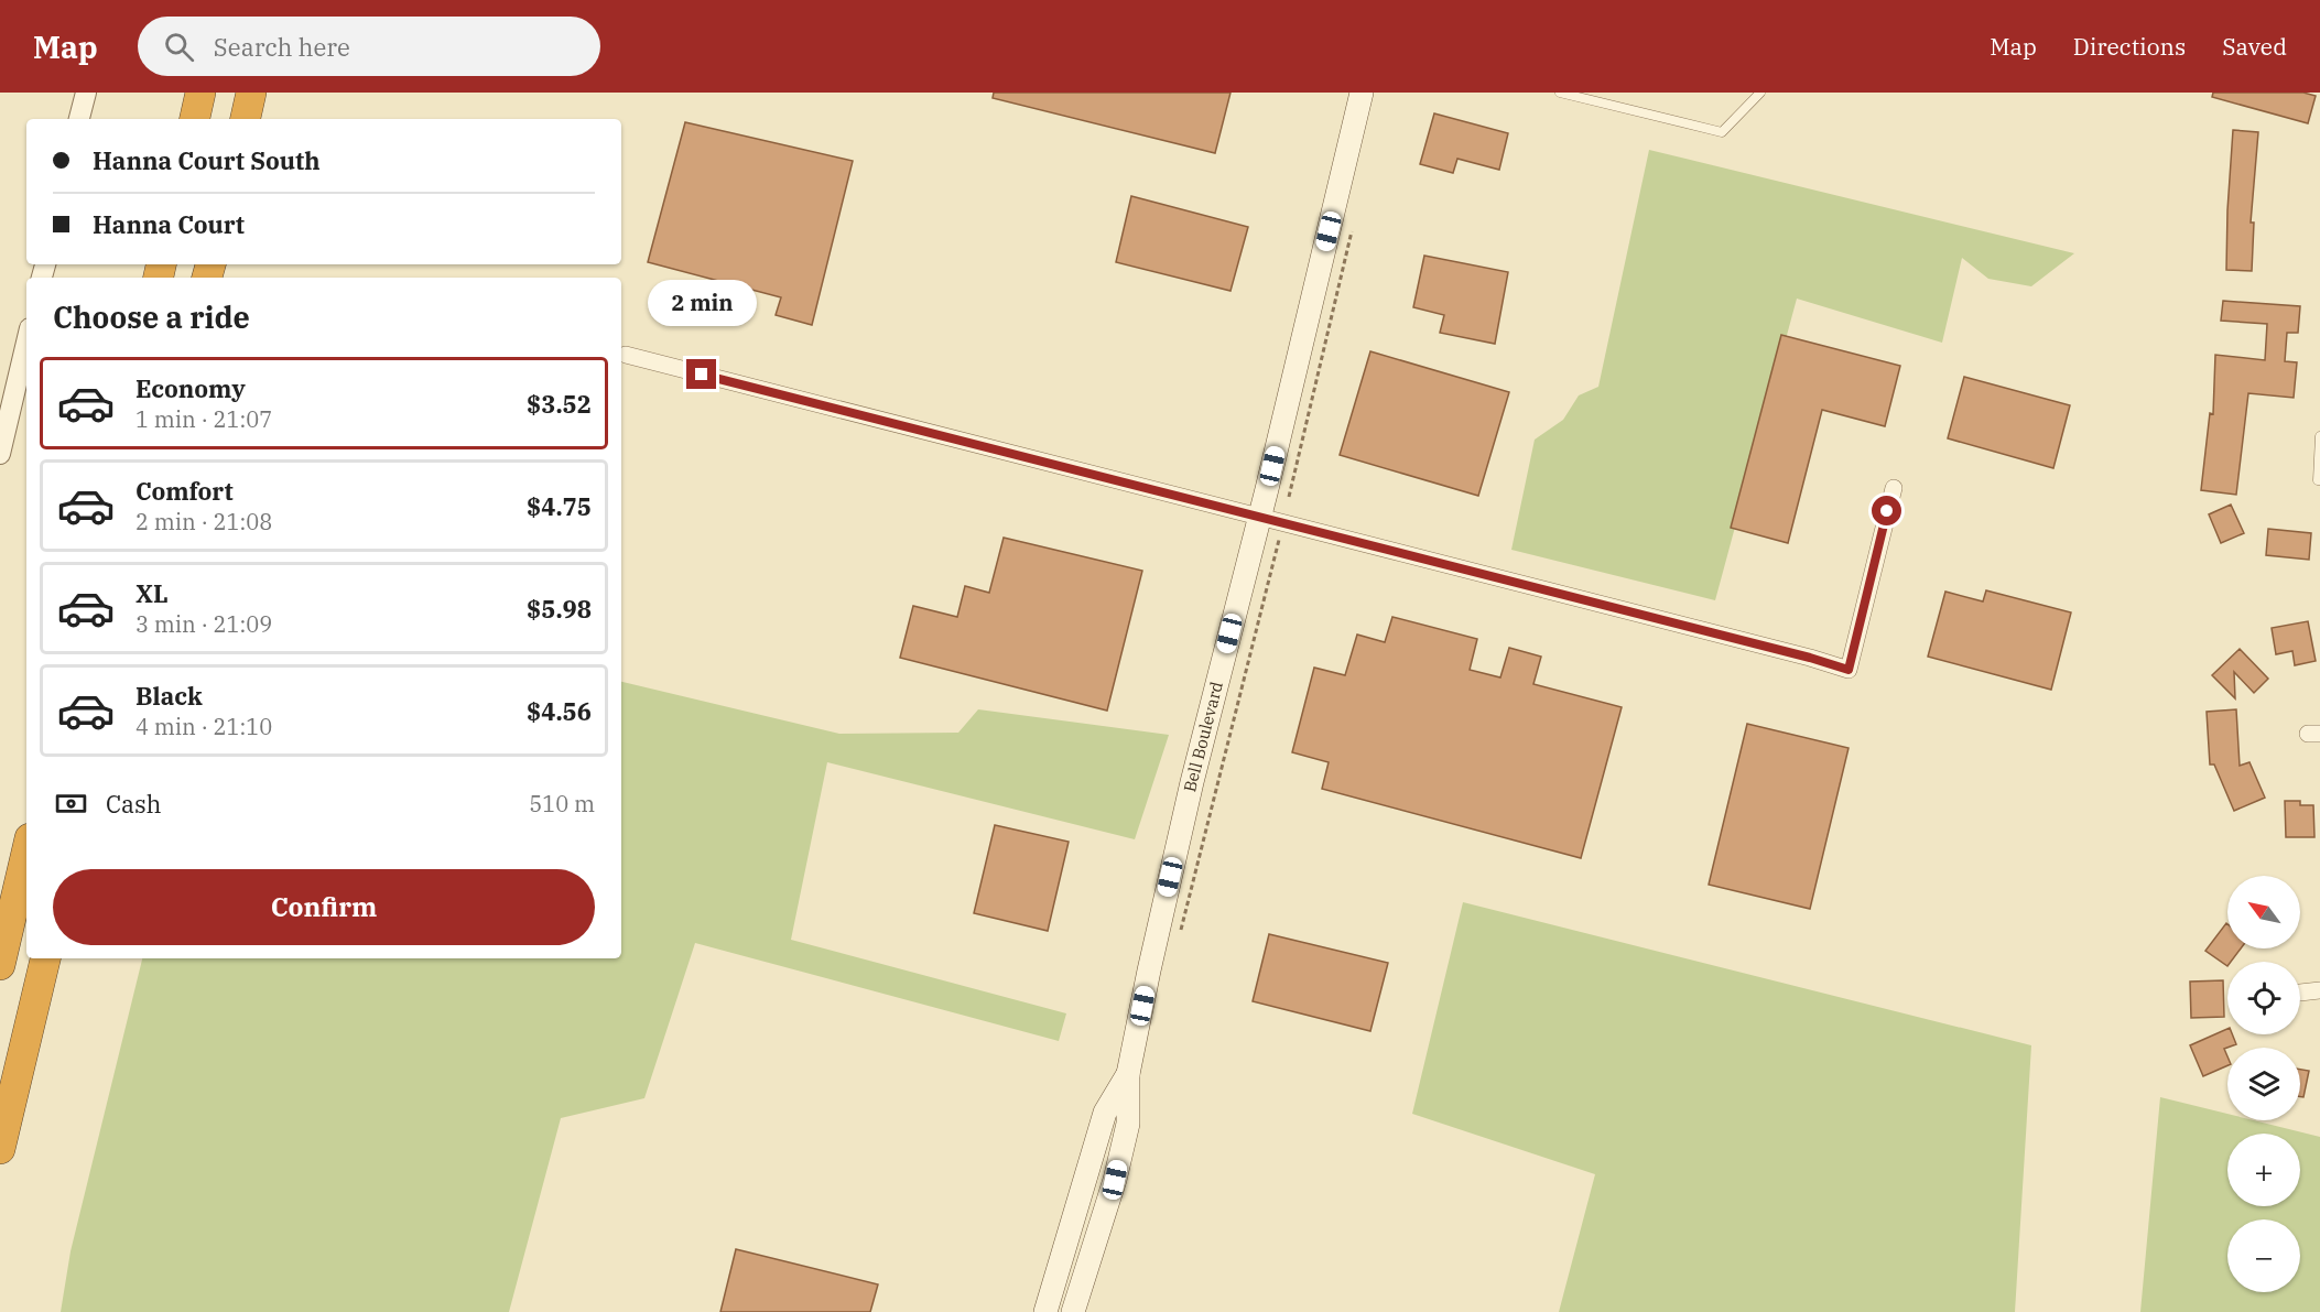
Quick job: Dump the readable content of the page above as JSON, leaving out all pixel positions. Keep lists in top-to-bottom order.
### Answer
{
  "streets": {
    "main road": ["Bell Boulevard"]
  },
  "north": "top left",
  "page": {
    "header": "Map",
    "search": "Search here",
    "nav": ["Map", "Directions", "Saved"],
    "banner": ["Hanna Court South", "Hanna Court"],
    "heading": "Choose a ride",
    "bubble": "2 min",
    "list": [
      {
        "name": "Economy",
        "note": "1 min · 21:07",
        "value": "$3.52"
      },
      {
        "name": "Comfort",
        "note": "2 min · 21:08",
        "value": "$4.75"
      },
      {
        "name": "XL",
        "note": "3 min · 21:09",
        "value": "$5.98"
      },
      {
        "name": "Black",
        "note": "4 min · 21:10",
        "value": "$4.56"
      }
    ],
    "pay": ["Cash", "510 m"],
    "buttons": "Confirm",
    "map_buttons": ["+", "−"]
  }
}
